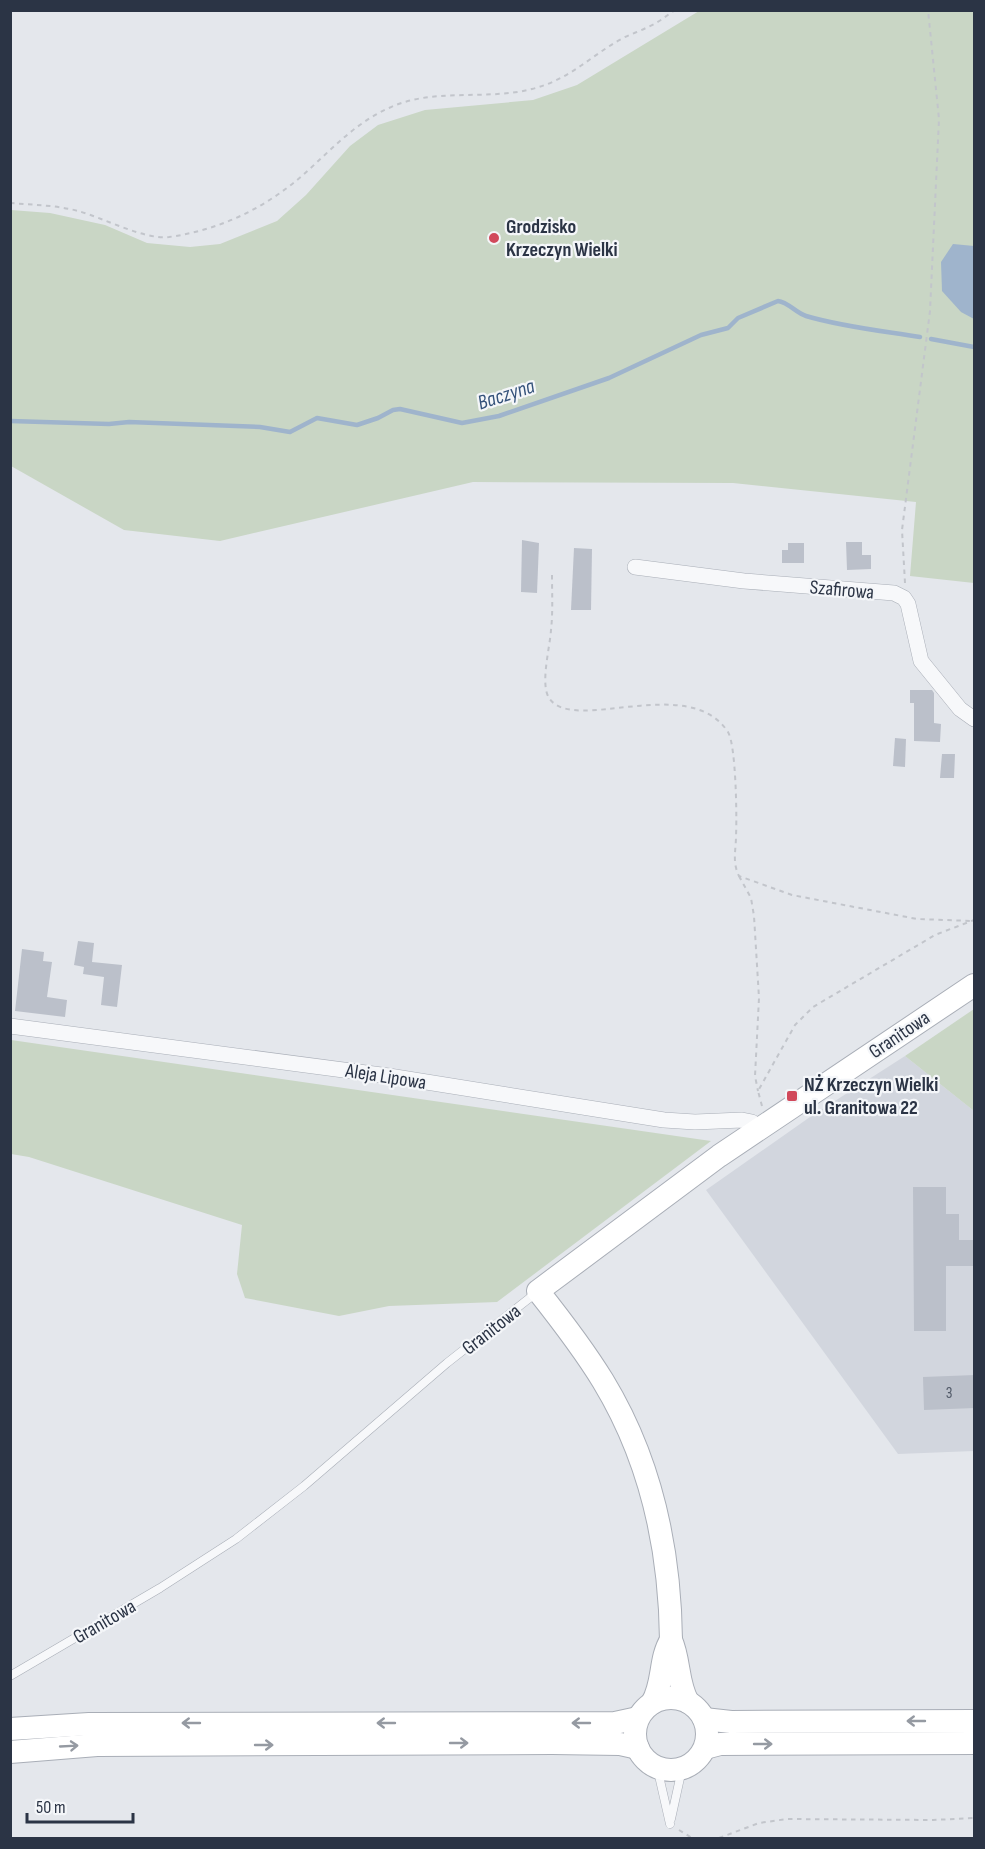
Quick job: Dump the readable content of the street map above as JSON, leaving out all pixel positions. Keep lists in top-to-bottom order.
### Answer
{
  "streets": {
    "main road": ["Granitowa"],
    "street": ["Szafirowa", "Aleja Lipowa"]
  },
  "crossings": [
    ["Granitowa", "Aleja Lipowa"]
  ],
  "water": ["Baczyna"],
  "places": {
    "other": ["Grodzisko Krzeczyn Wielki"],
    "transit": ["NŻ Krzeczyn Wielki ul. Granitowa 22"]
  },
  "house_numbers": ["3"],
  "scale_bar": "50 m"
}
